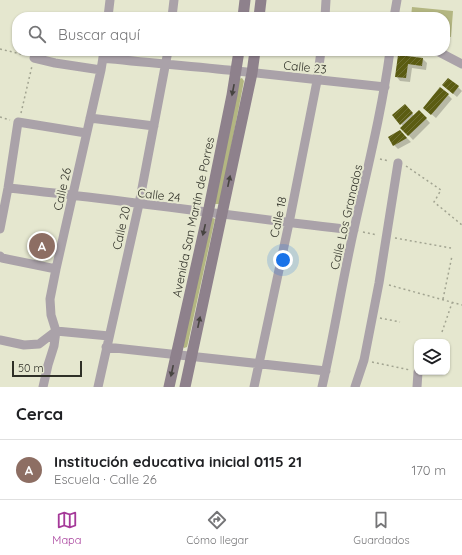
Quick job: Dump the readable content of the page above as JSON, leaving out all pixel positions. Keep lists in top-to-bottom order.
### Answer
{
  "streets": {
    "main road": ["Avenida San Martín de Porres"],
    "street": [
      "Calle 23",
      "Calle 26",
      "Calle 24",
      "Calle 18",
      "Calle Los Granados",
      "Calle 20"
    ]
  },
  "crossings": [
    ["Calle 23", "Avenida San Martín de Porres"],
    ["Calle 23", "Calle 18"],
    ["Calle 23", "Calle Los Granados"],
    ["Calle 23", "Calle 20"],
    ["Calle 26", "Calle 24"],
    ["Calle 24", "Avenida San Martín de Porres"],
    ["Calle 24", "Calle 18"],
    ["Calle 24", "Calle Los Granados"],
    ["Calle 24", "Calle 20"]
  ],
  "scale_bar": "50 m",
  "page": {
    "search": "Buscar aquí",
    "pins": "A",
    "scale": "50 m",
    "heading": "Cerca",
    "list": [
      {
        "mark": "A",
        "name": "Institución educativa inicial 0115 21",
        "note": "Escuela · Calle 26",
        "value": "170 m"
      }
    ],
    "nav": ["Mapa", "Cómo llegar", "Guardados"]
  }
}
